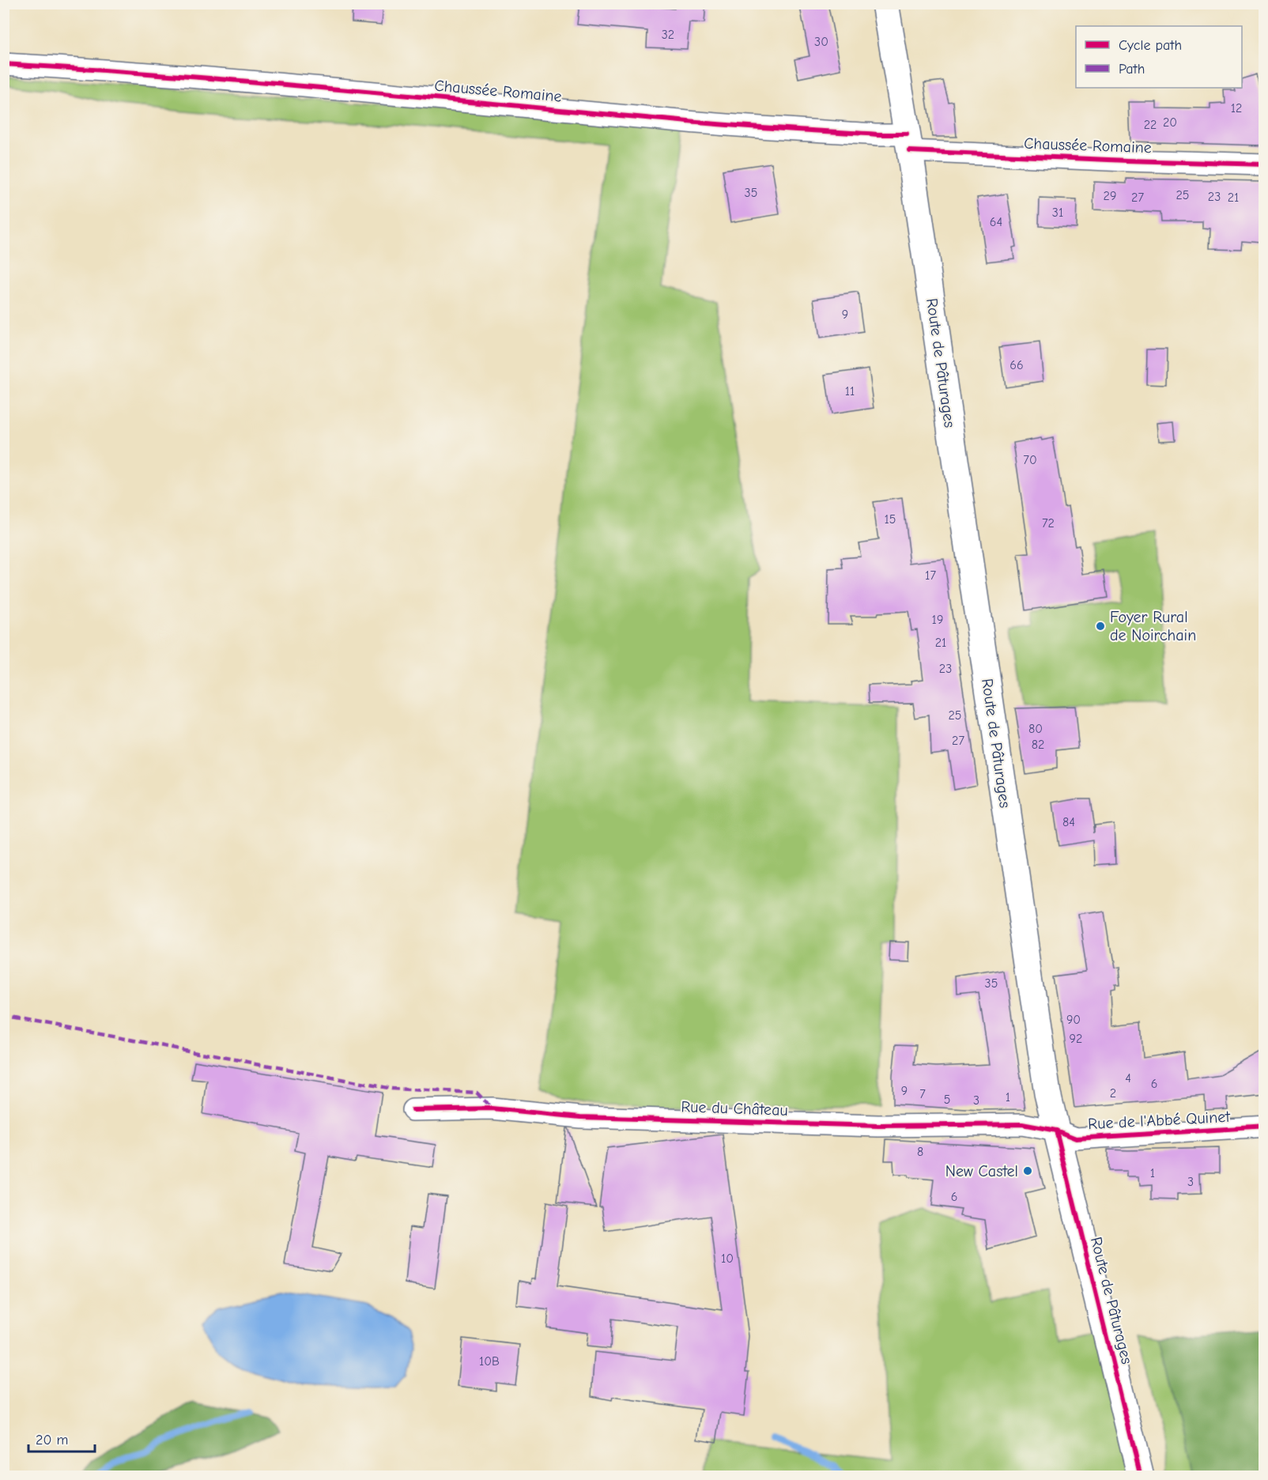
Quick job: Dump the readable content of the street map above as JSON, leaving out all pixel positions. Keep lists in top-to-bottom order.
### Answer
{
  "streets": {
    "main road": ["Route de Pâturages"],
    "street": ["Chaussée Romaine", "Rue du Château", "Rue de l'Abbé Quinet"]
  },
  "crossings": [
    ["Chaussée Romaine", "Route de Pâturages"],
    ["Route de Pâturages", "Rue du Château"],
    ["Route de Pâturages", "Rue de l'Abbé Quinet"],
    ["Rue du Château", "Rue de l'Abbé Quinet"]
  ],
  "places": ["Foyer Rural de Noirchain", "New Castel"],
  "house_numbers": [
    "32",
    "30",
    "12",
    "20",
    "22",
    "35",
    "25",
    "29",
    "23",
    "27",
    "21",
    "31",
    "64",
    "9",
    "66",
    "11",
    "70",
    "15",
    "72",
    "17",
    "19",
    "21",
    "23",
    "25",
    "80",
    "27",
    "82",
    "84",
    "35",
    "90",
    "92",
    "4",
    "6",
    "9",
    "2",
    "7",
    "1",
    "5",
    "3",
    "8",
    "1",
    "3",
    "6",
    "10",
    "10B"
  ],
  "legend": ["Cycle path", "Path"],
  "scale_bar": "20 m"
}
